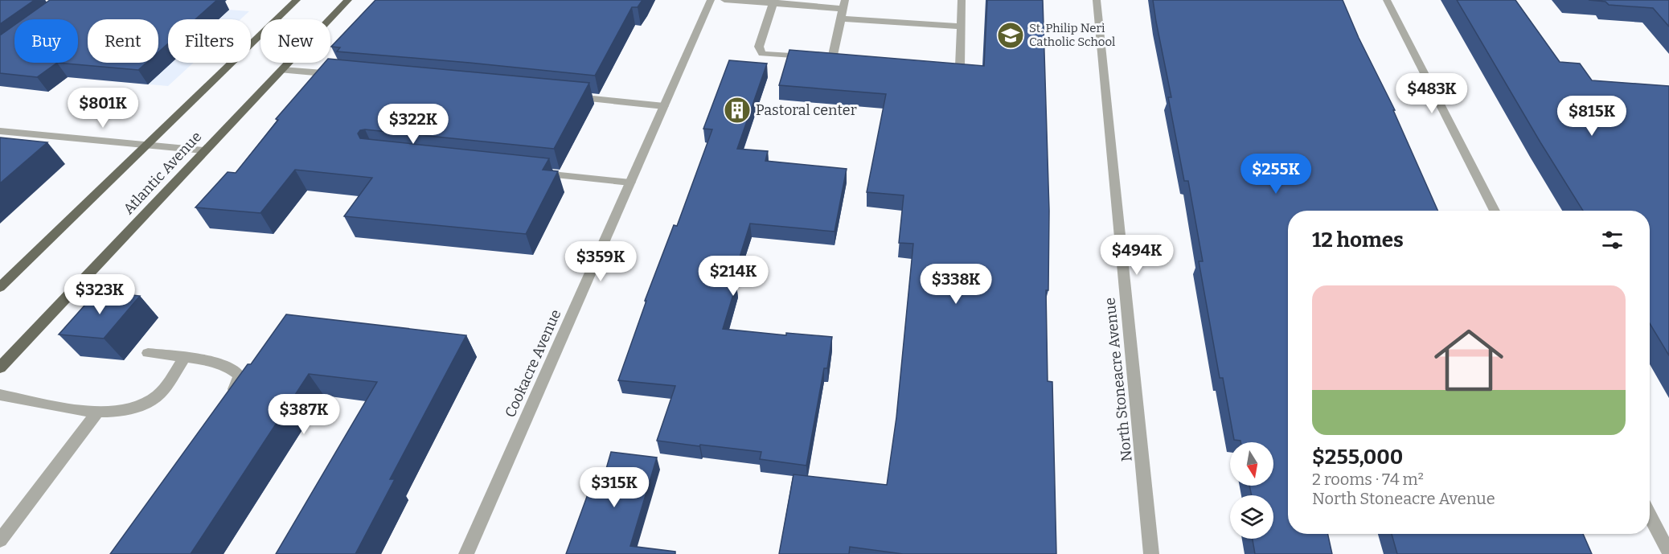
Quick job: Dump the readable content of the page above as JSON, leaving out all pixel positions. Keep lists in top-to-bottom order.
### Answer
{
  "streets": {
    "main road": ["Atlantic Avenue"],
    "street": ["Cookacre Avenue", "North Stoneacre Avenue"]
  },
  "places": {
    "school or university": ["St. Philip Neri Catholic School"],
    "building": ["Pastoral center"]
  },
  "north": "bottom",
  "page": {
    "chip": [
      "Buy",
      "Rent",
      "Filters",
      "New"
    ],
    "price": [
      "$483K",
      "$801K",
      "$815K",
      "$322K",
      "$255K",
      "$494K",
      "$359K",
      "$214K",
      "$338K",
      "$323K",
      "$387K",
      "$315K"
    ],
    "heading": "12 homes",
    "list": [
      {
        "name": "$255,000",
        "note": "2 rooms · 74 m² · North Stoneacre Avenue"
      }
    ]
  }
}
